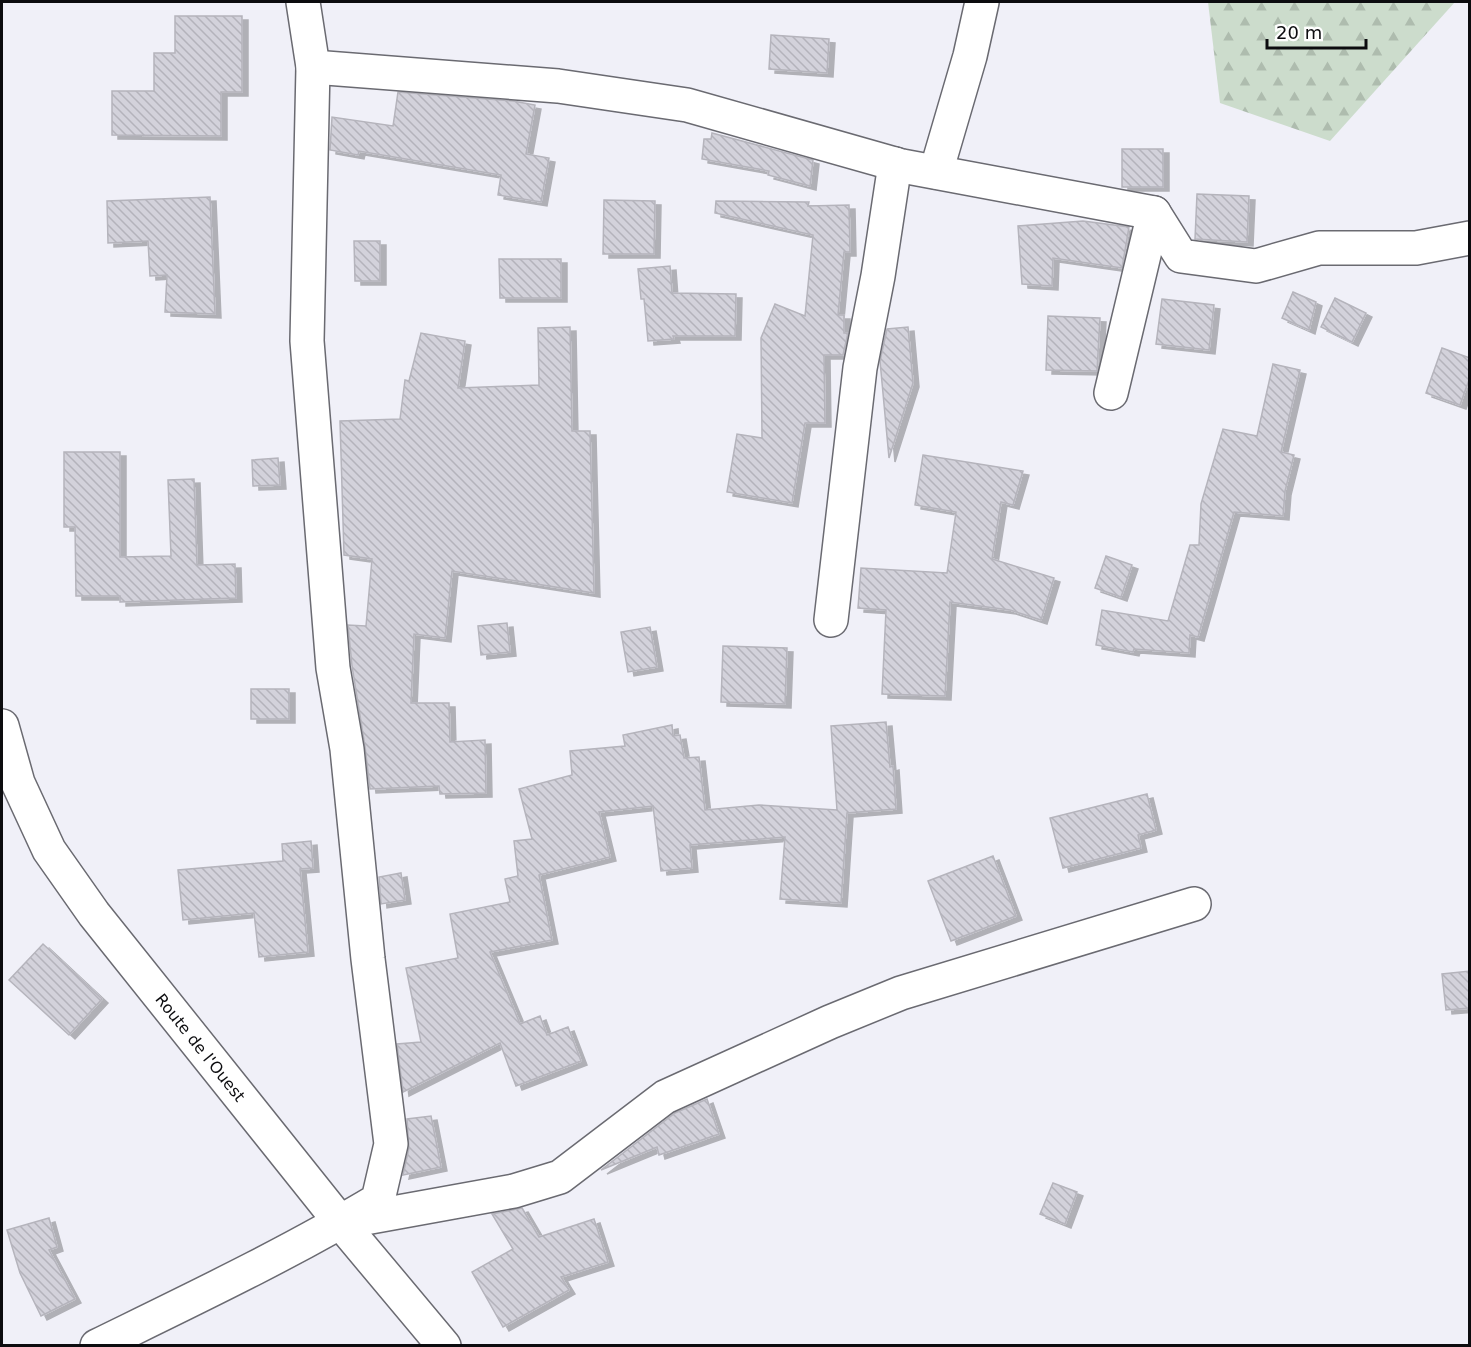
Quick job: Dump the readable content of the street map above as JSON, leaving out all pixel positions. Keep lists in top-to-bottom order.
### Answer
{
  "streets": {
    "street": ["Route de l'Ouest"]
  },
  "scale_bar": "20 m"
}
